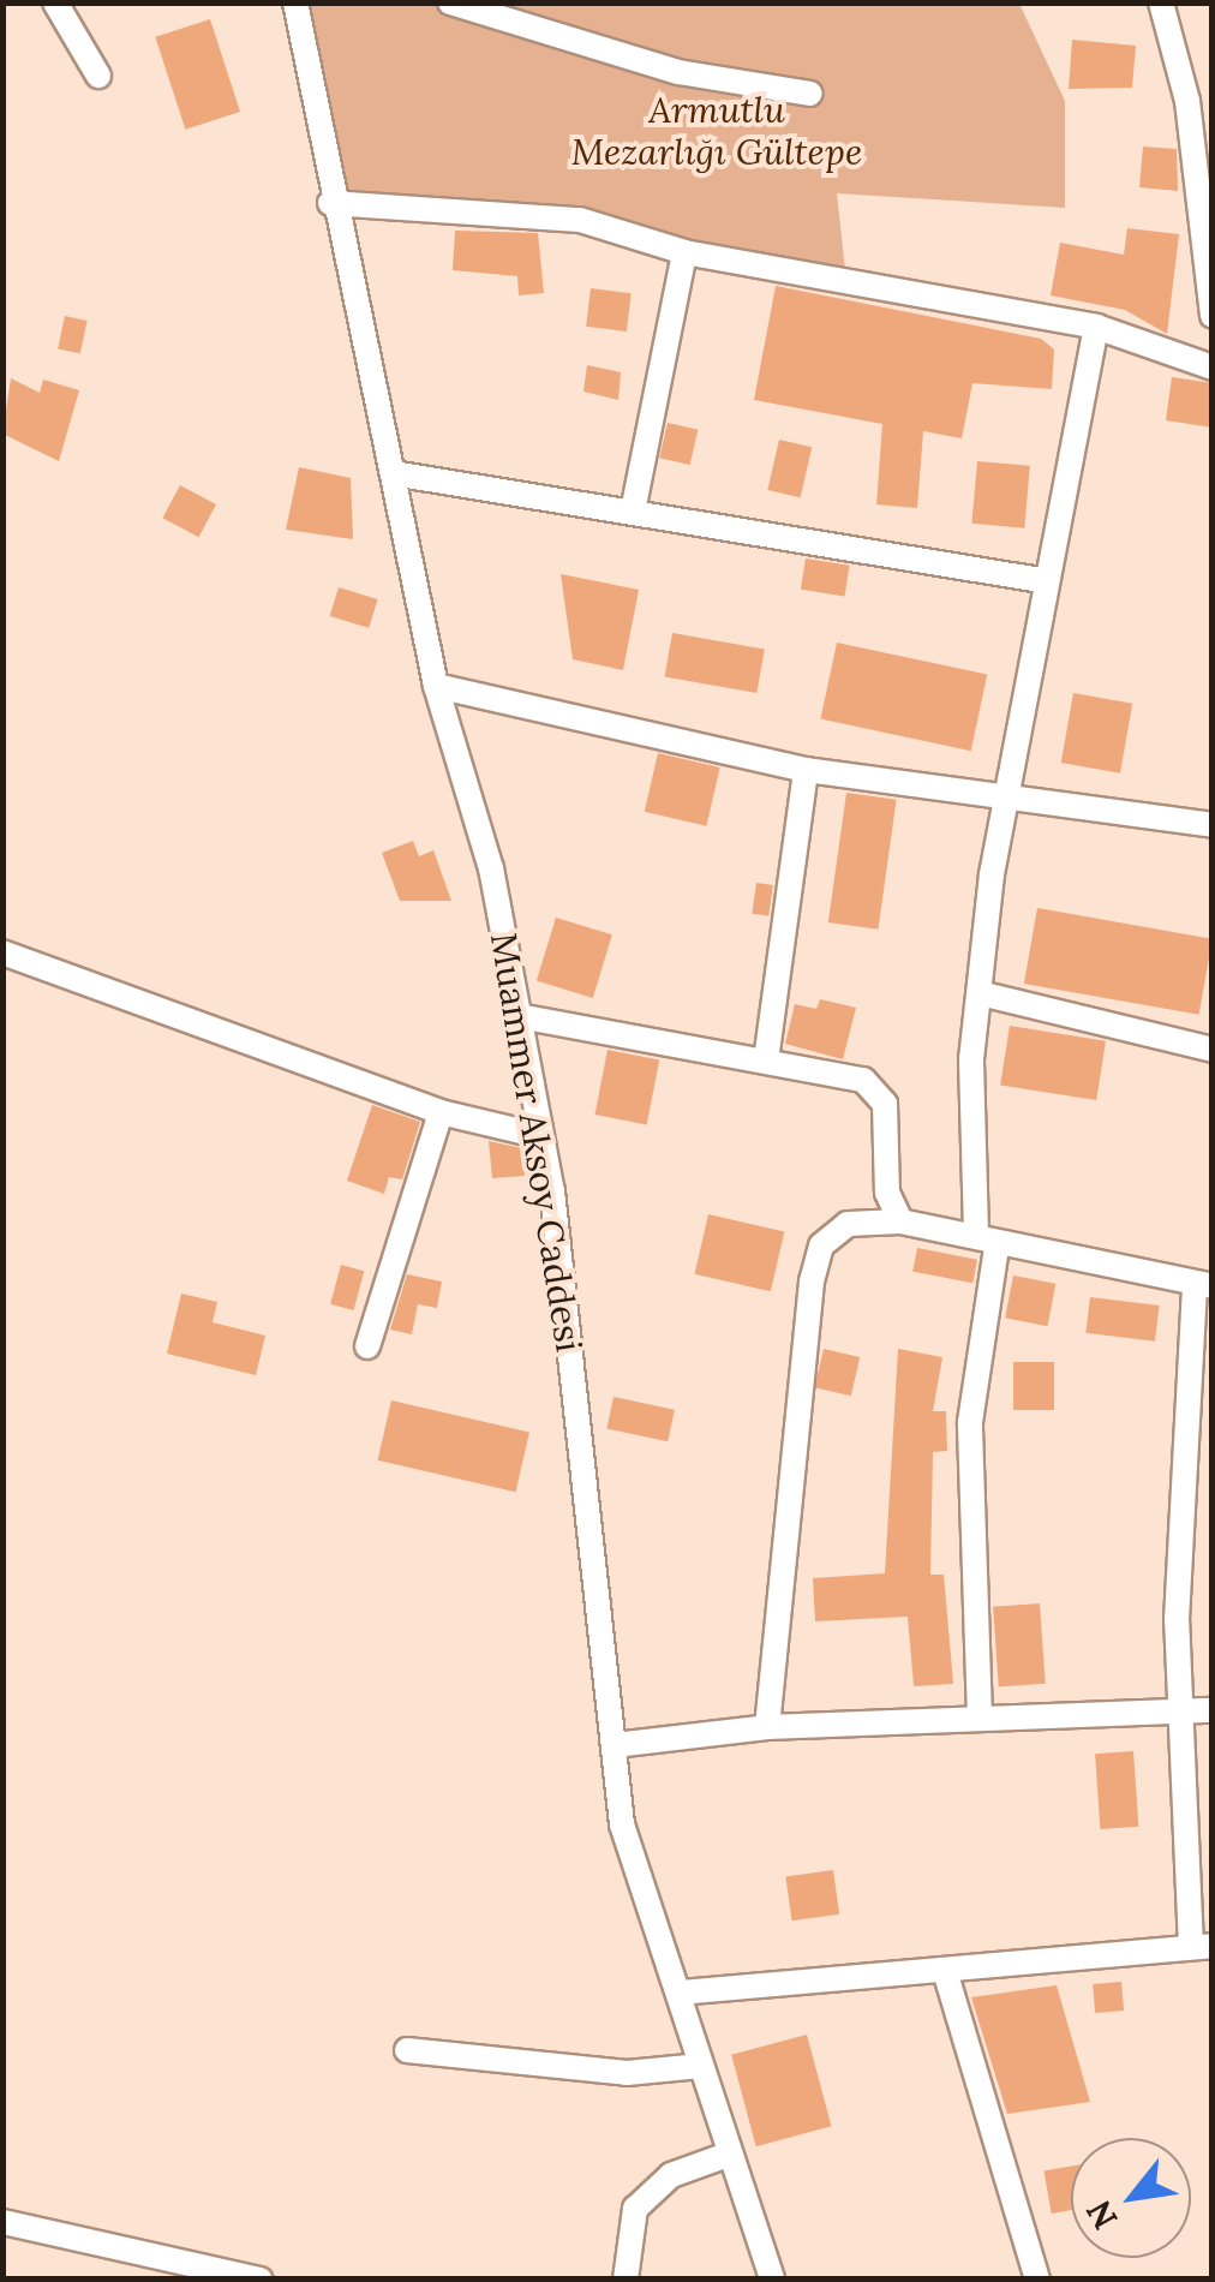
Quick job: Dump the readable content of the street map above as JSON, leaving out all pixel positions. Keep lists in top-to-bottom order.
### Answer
{
  "streets": {
    "street": ["Muammer Aksoy Caddesi"]
  },
  "parks": ["Armutlu Mezarlığı Gültepe"],
  "north": "bottom left"
}
